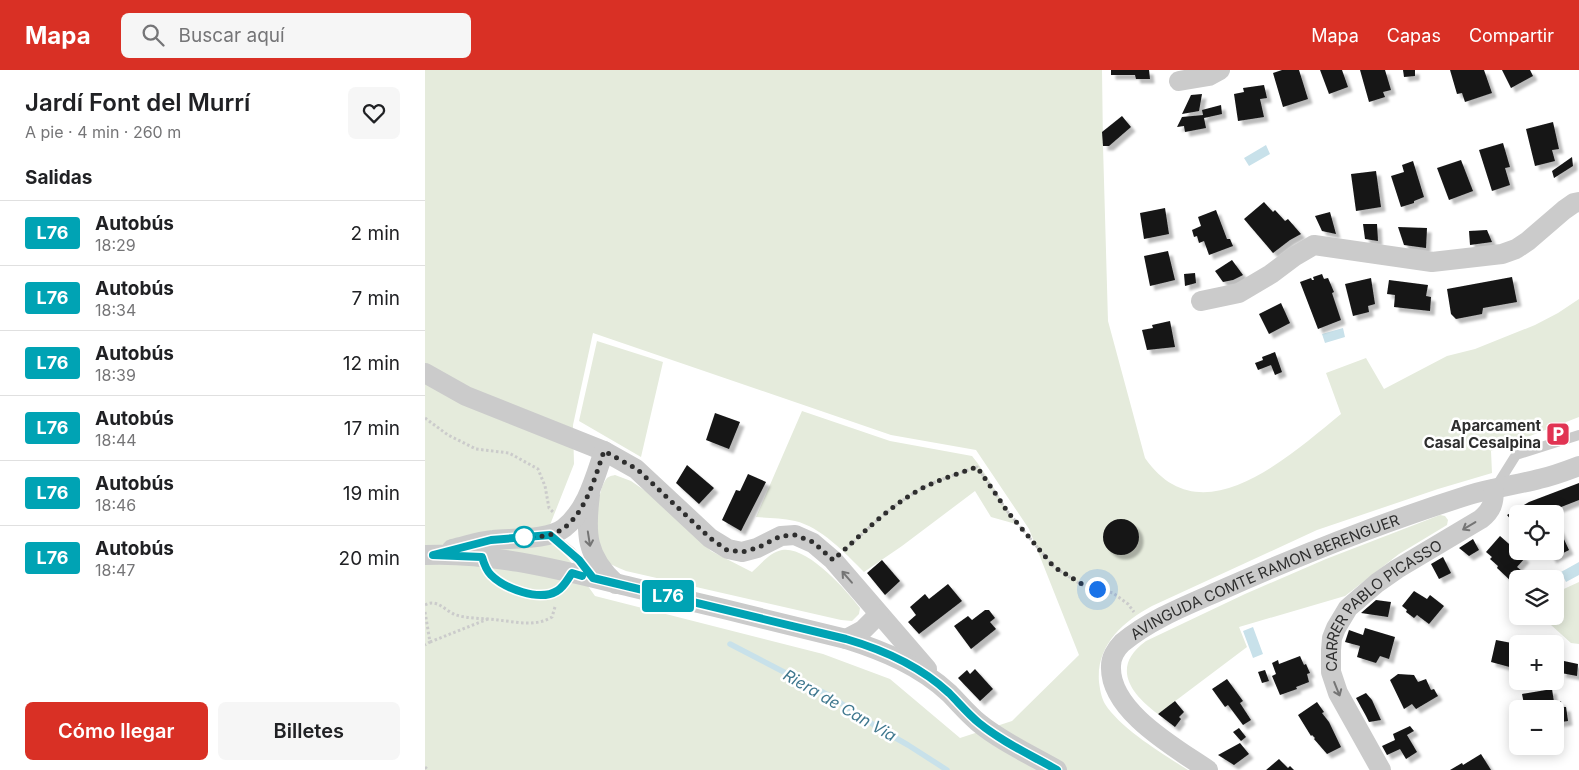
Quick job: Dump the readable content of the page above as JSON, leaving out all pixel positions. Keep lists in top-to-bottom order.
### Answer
{
  "streets": {
    "street": ["AVINGUDA COMTE RAMON BERENGUER", "CARRER PABLO PICASSO"]
  },
  "crossings": [
    ["AVINGUDA COMTE RAMON BERENGUER", "CARRER PABLO PICASSO"]
  ],
  "one_way": ["CARRER PABLO PICASSO"],
  "water": ["Riera de Can Via"],
  "places": {
    "parking": ["Aparcament Casal Cesalpina"]
  },
  "lines": ["bus line L76"],
  "page": {
    "header": "Mapa",
    "search": "Buscar aquí",
    "nav": ["Mapa", "Capas", "Compartir"],
    "heading": [
      ["Jardí Font del Murrí", "A pie · 4 min · 260 m"],
      "Salidas"
    ],
    "on_map": "L76",
    "list": [
      {
        "mark": "L76",
        "name": "Autobús",
        "note": "18:29",
        "value": "2 min"
      },
      {
        "mark": "L76",
        "name": "Autobús",
        "note": "18:34",
        "value": "7 min"
      },
      {
        "mark": "L76",
        "name": "Autobús",
        "note": "18:39",
        "value": "12 min"
      },
      {
        "mark": "L76",
        "name": "Autobús",
        "note": "18:44",
        "value": "17 min"
      },
      {
        "mark": "L76",
        "name": "Autobús",
        "note": "18:46",
        "value": "19 min"
      },
      {
        "mark": "L76",
        "name": "Autobús",
        "note": "18:47",
        "value": "20 min"
      }
    ],
    "map_buttons": ["+", "−"],
    "buttons": ["Cómo llegar", "Billetes"]
  }
}
